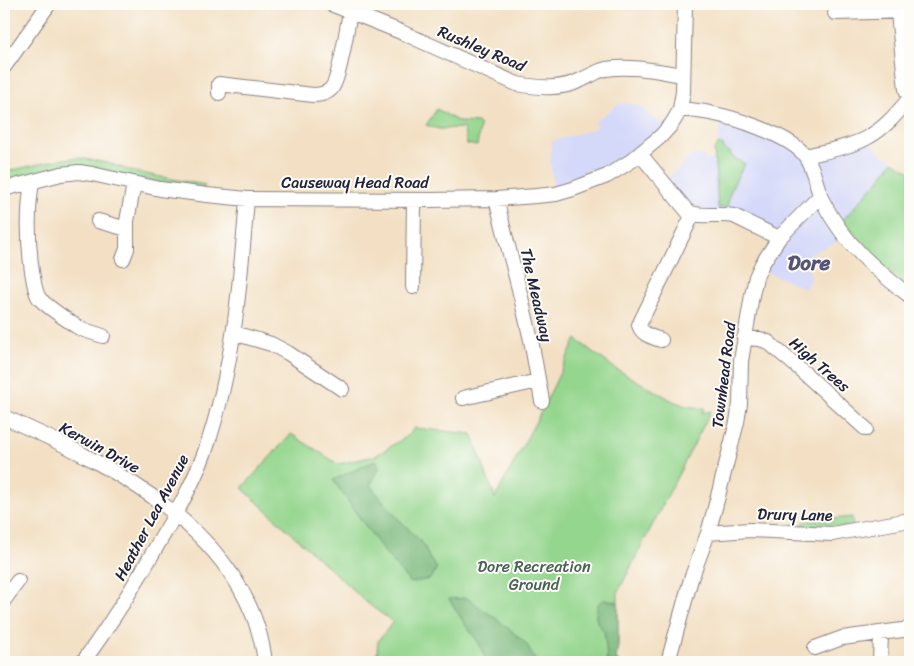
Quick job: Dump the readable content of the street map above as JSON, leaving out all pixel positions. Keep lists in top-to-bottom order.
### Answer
{
  "streets": {
    "street": [
      "Rushley Road",
      "Causeway Head Road",
      "The Meadway",
      "High Trees",
      "Townhead Road",
      "Kerwin Drive",
      "Drury Lane",
      "Heather Lea Avenue"
    ]
  },
  "crossings": [
    ["Causeway Head Road", "The Meadway"],
    ["Causeway Head Road", "Heather Lea Avenue"],
    ["High Trees", "Townhead Road"],
    ["Townhead Road", "Drury Lane"],
    ["Kerwin Drive", "Heather Lea Avenue"]
  ],
  "districts": ["Dore"],
  "parks": ["Dore Recreation Ground"]
}
